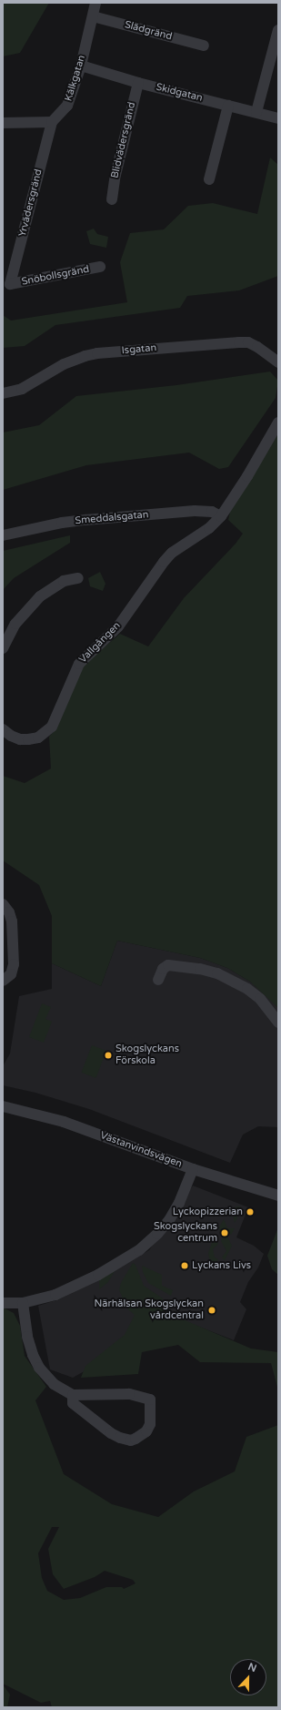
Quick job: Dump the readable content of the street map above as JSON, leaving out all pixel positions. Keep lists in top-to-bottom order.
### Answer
{
  "streets": {
    "street": [
      "Slädgränd",
      "Kälkgatan",
      "Skidgatan",
      "Blidvädersgränd",
      "Yrvädersgränd",
      "Snöbollsgränd",
      "Isgatan",
      "Smeddalsgatan",
      "Vallgången",
      "Västanvindsvägen"
    ]
  },
  "crossings": [
    ["Slädgränd", "Kälkgatan"],
    ["Kälkgatan", "Skidgatan"],
    ["Kälkgatan", "Yrvädersgränd"],
    ["Skidgatan", "Blidvädersgränd"],
    ["Yrvädersgränd", "Snöbollsgränd"],
    ["Smeddalsgatan", "Vallgången"]
  ],
  "places": [
    "Skogslyckans Förskola",
    "Lyckopizzerian",
    "Skogslyckans centrum",
    "Lyckans Livs",
    "Närhälsan Skogslyckan vårdcentral"
  ],
  "north": "top"
}
